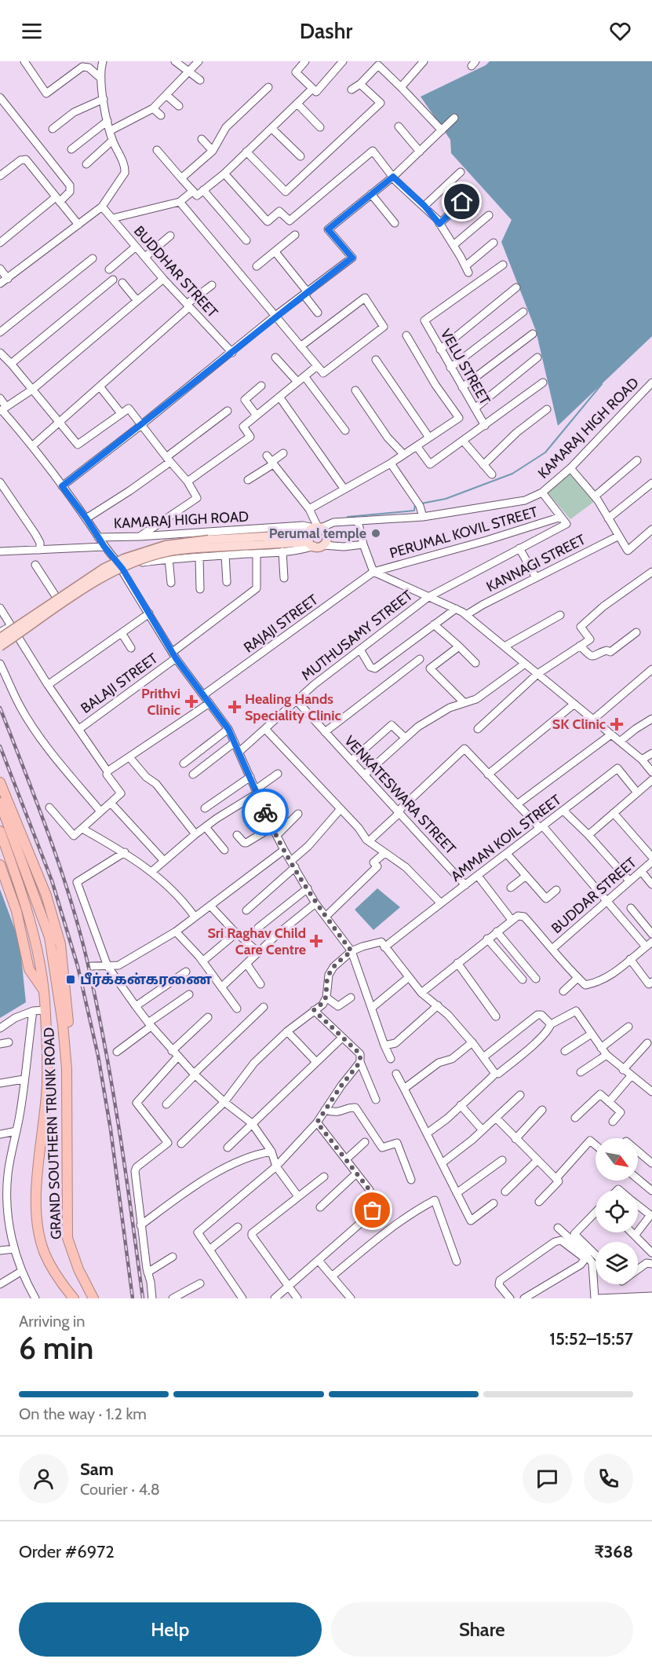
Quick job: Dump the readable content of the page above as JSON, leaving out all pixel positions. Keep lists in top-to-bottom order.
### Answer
{
  "streets": {
    "highway": ["GRAND SOUTHERN TRUNK ROAD"],
    "street": [
      "BUDDHAR STREET",
      "VELU STREET",
      "KAMARAJ HIGH ROAD",
      "PERUMAL KOVIL STREET",
      "KANNAGI STREET",
      "RAJAJI STREET",
      "MUTHUSAMY STREET",
      "BALAJI STREET",
      "VENKATESWARA STREET",
      "AMMAN KOIL STREET",
      "BUDDAR STREET"
    ]
  },
  "crossings": [
    ["PERUMAL KOVIL STREET", "RAJAJI STREET"],
    ["PERUMAL KOVIL STREET", "MUTHUSAMY STREET"],
    ["MUTHUSAMY STREET", "VENKATESWARA STREET"],
    ["VENKATESWARA STREET", "AMMAN KOIL STREET"]
  ],
  "places": {
    "other": ["Perumal temple"],
    "health": [
      "Prithvi Clinic",
      "Healing Hands Speciality Clinic",
      "SK Clinic",
      "Sri Raghav Child Care Centre"
    ],
    "transit": ["பீர்க்கன்கரணை"]
  },
  "north": "bottom right",
  "page": {
    "header": "Dashr",
    "heading": ["6 min", "Arriving in", "15:52–15:57"],
    "panel": [
      "Sam",
      "Courier · 4.8",
      "Order #6972",
      "₹368"
    ],
    "bar": "On the way · 1.2 km",
    "buttons": ["Help", "Share"]
  }
}
